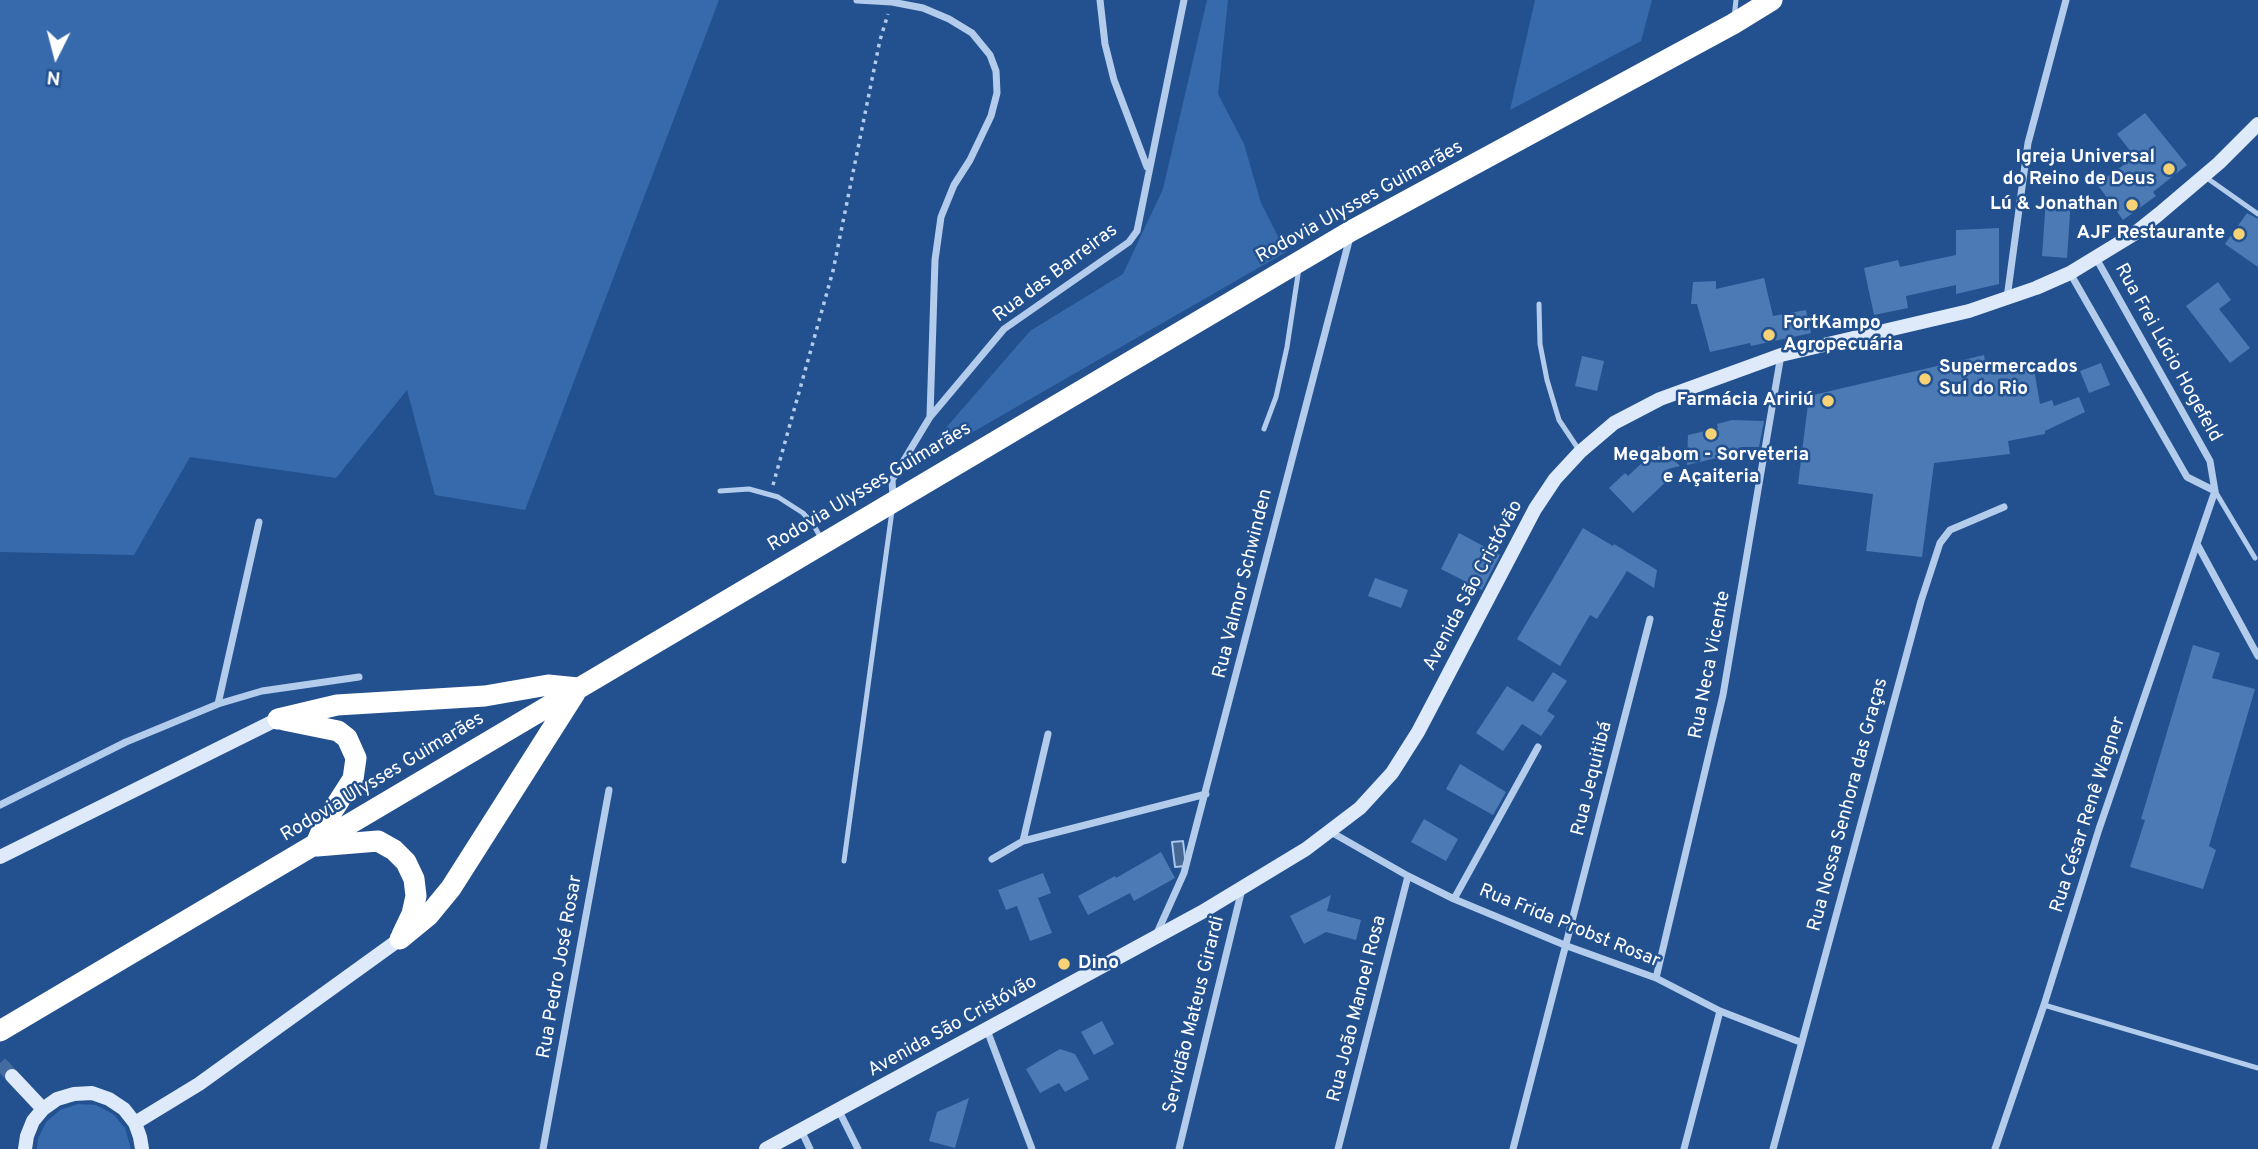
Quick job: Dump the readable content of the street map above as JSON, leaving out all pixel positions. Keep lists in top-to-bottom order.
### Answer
{
  "streets": {
    "highway": ["Rodovia Ulysses Guimarães"],
    "main road": ["Avenida São Cristóvão"],
    "street": [
      "Rua das Barreiras",
      "Rua Frei Lúcio Hogefeld",
      "Rua Valmor Schwinden",
      "Rua Neca Vicente",
      "Rua Jequitibá",
      "Rua Nossa Senhora das Graças",
      "Rua César Renê Wagner",
      "Rua Frida Probst Rosar",
      "Rua Pedro José Rosar",
      "Rua João Manoel Rosa",
      "Servidão Mateus Girardi"
    ]
  },
  "crossings": [
    ["Rodovia Ulysses Guimarães", "Rua das Barreiras"],
    ["Rodovia Ulysses Guimarães", "Rua Valmor Schwinden"],
    ["Rua Frei Lúcio Hogefeld", "Avenida São Cristóvão"],
    ["Rua Frei Lúcio Hogefeld", "Rua César Renê Wagner"],
    ["Rua Valmor Schwinden", "Avenida São Cristóvão"],
    ["Avenida São Cristóvão", "Rua Neca Vicente"],
    ["Avenida São Cristóvão", "Rua Frida Probst Rosar"],
    ["Avenida São Cristóvão", "Servidão Mateus Girardi"],
    ["Rua Neca Vicente", "Rua Frida Probst Rosar"],
    ["Rua Jequitibá", "Rua Frida Probst Rosar"],
    ["Rua Nossa Senhora das Graças", "Rua Frida Probst Rosar"],
    ["Rua Frida Probst Rosar", "Rua João Manoel Rosa"]
  ],
  "places": [
    "Igreja Universal do Reino de Deus",
    "Lú & Jonathan",
    "AJF Restaurante",
    "FortKampo Agropecuária",
    "Supermercados Sul do Rio",
    "Farmácia Aririú",
    "Megabom - Sorveteria e Açaiteria",
    "Dino"
  ],
  "north": "bottom"
}
